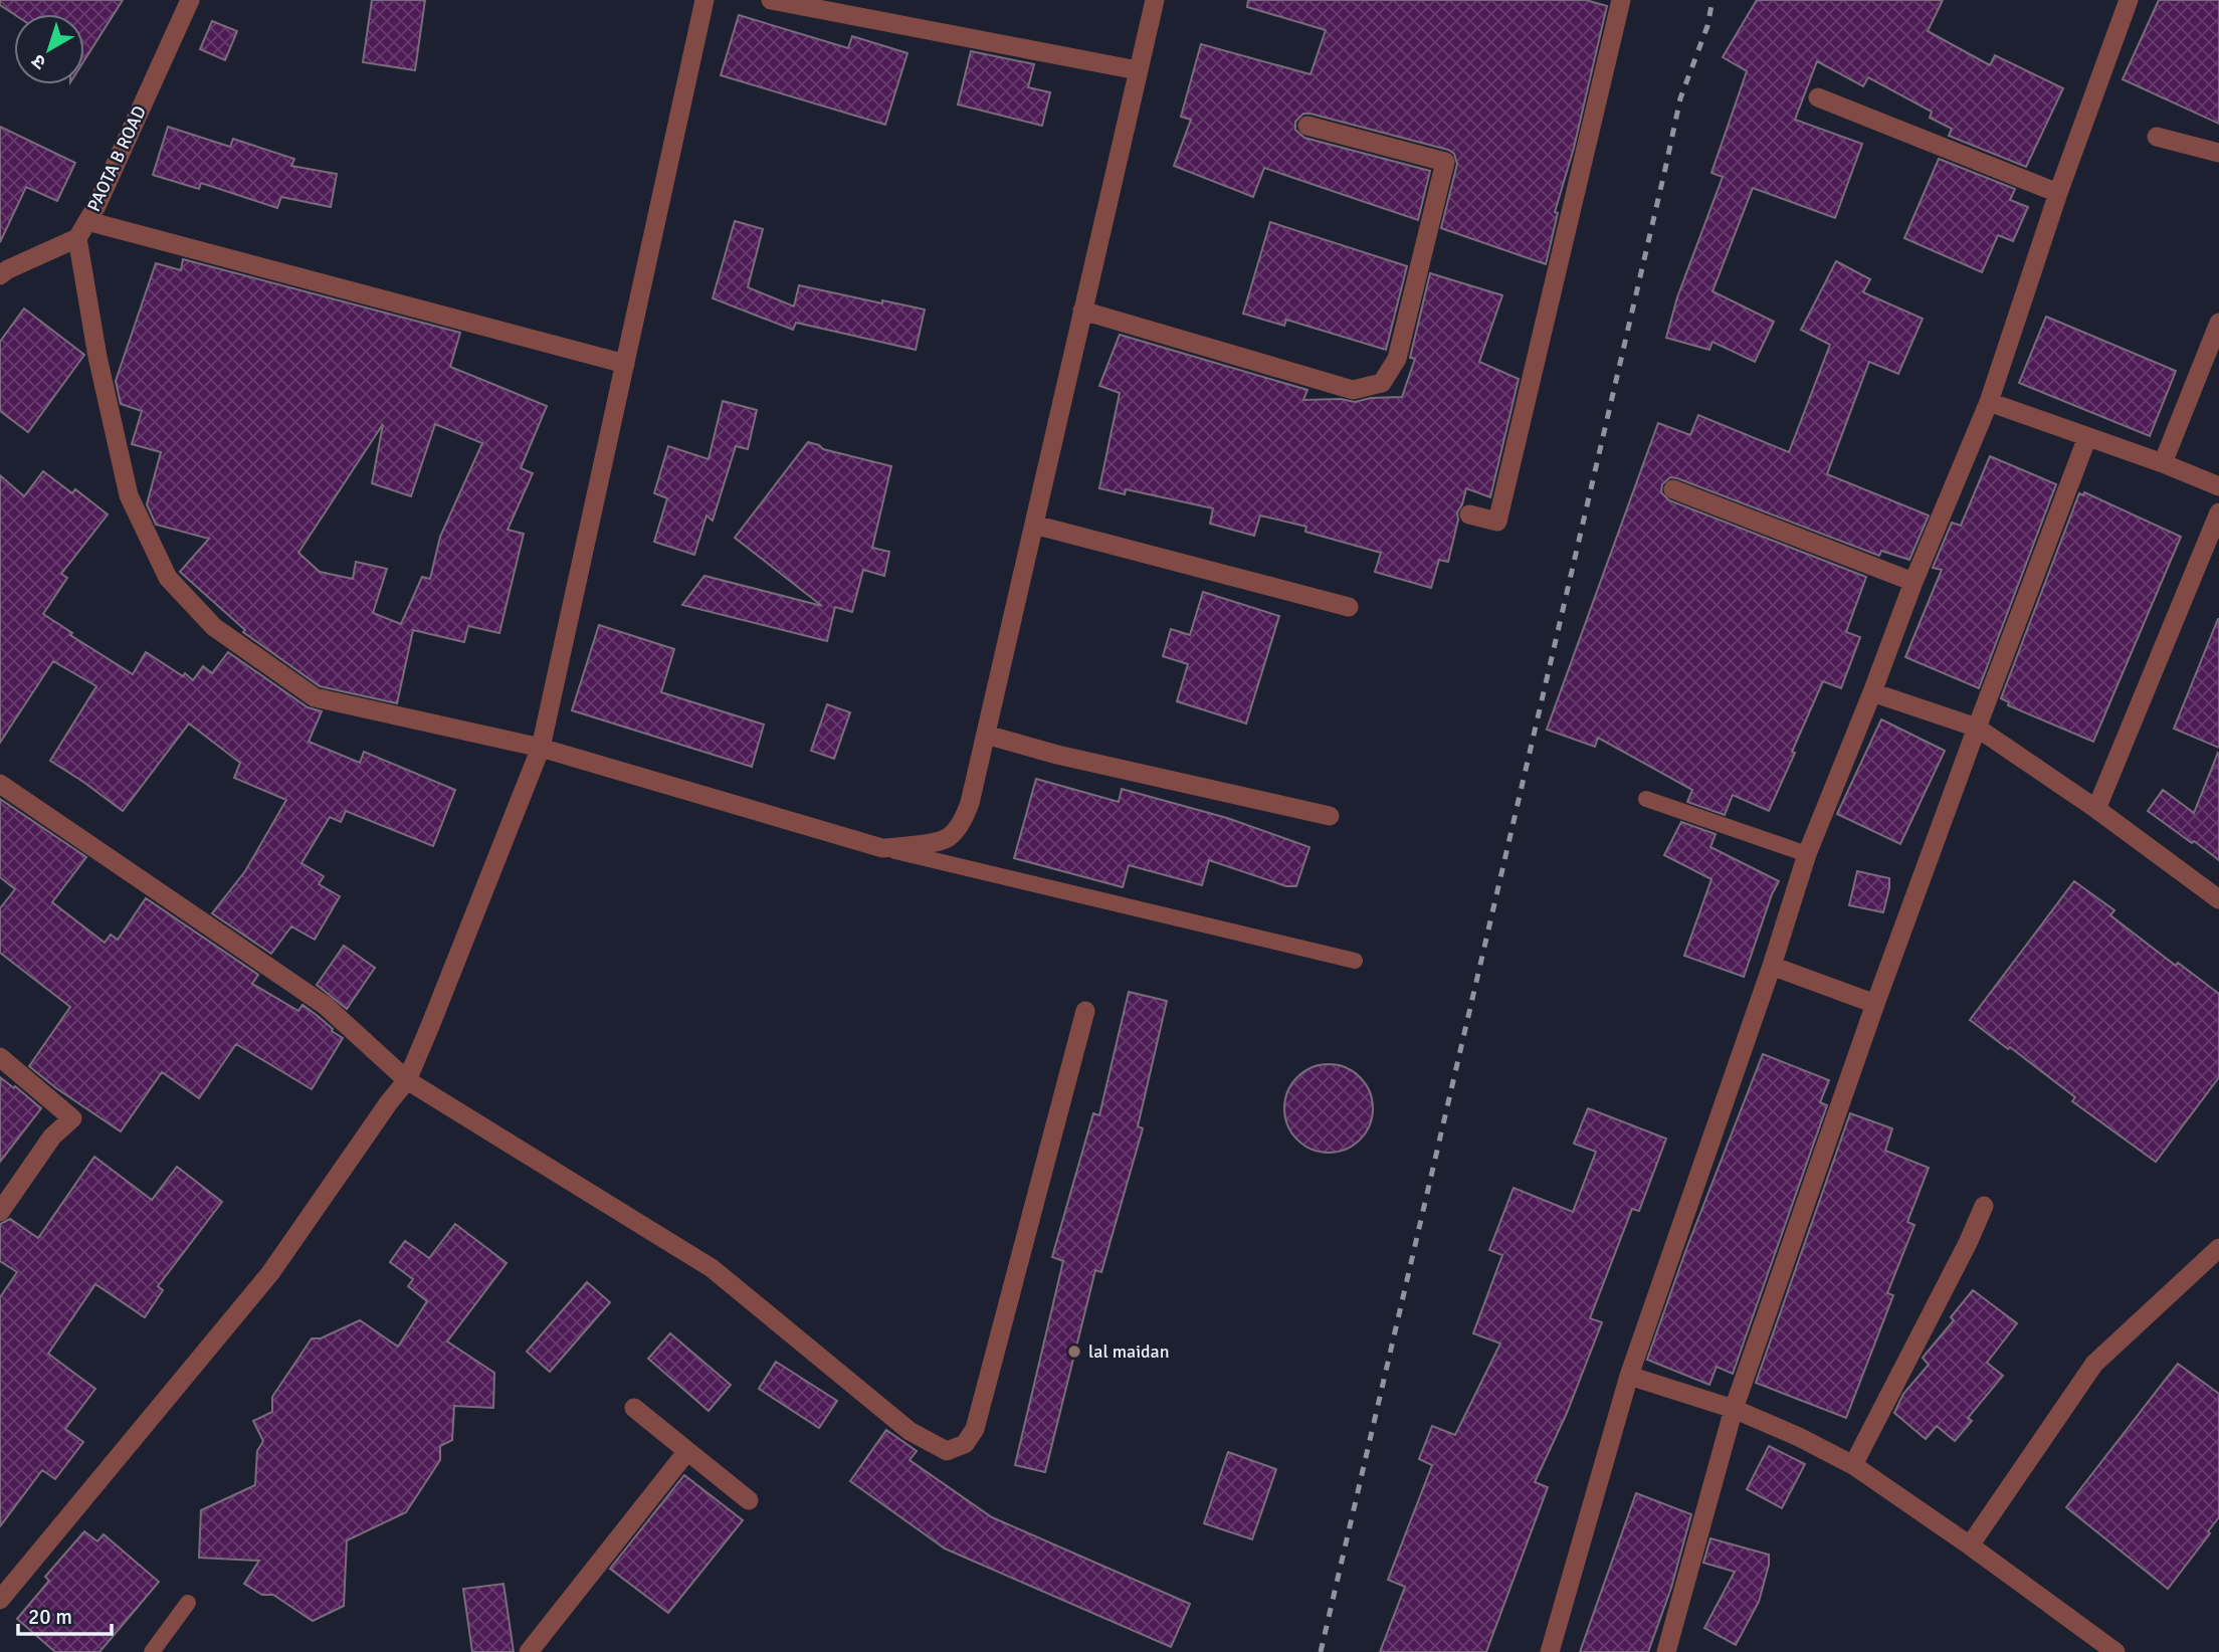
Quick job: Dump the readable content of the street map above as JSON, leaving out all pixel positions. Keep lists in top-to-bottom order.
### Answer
{
  "streets": {
    "street": ["PAOTA B ROAD"]
  },
  "places": ["lal maidan"],
  "scale_bar": "20 m",
  "north": "bottom left"
}
